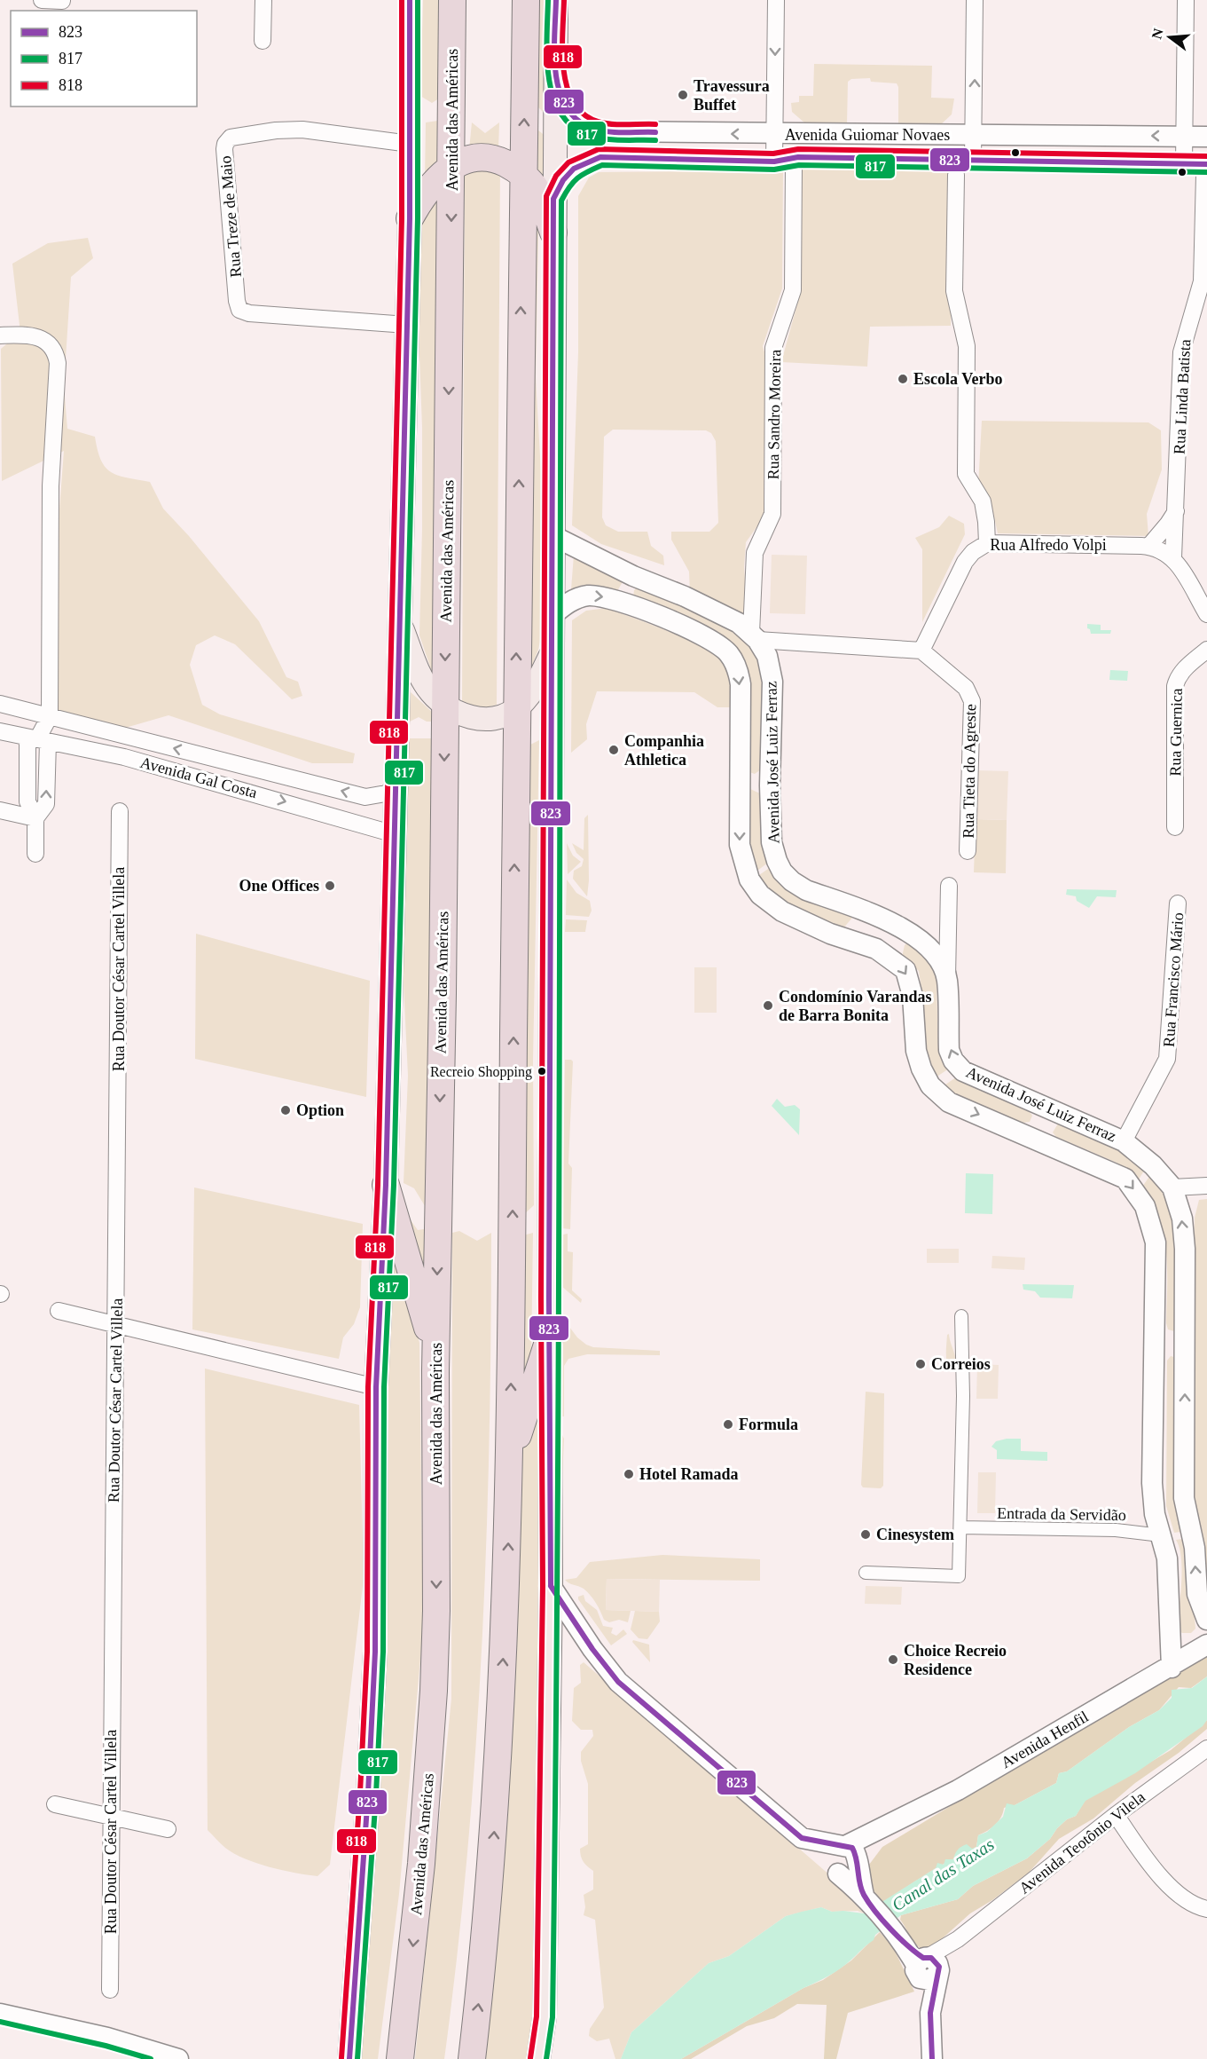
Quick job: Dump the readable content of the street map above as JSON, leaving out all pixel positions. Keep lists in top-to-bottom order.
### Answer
{
  "streets": {
    "highway": ["Avenida das Américas"],
    "street": [
      "Avenida Guiomar Novaes",
      "Rua Treze de Maio",
      "Rua Linda Batista",
      "Rua Sandro Moreira",
      "Rua Alfredo Volpi",
      "Rua Guernica",
      "Avenida José Luiz Ferraz",
      "Rua Tieta do Agreste",
      "Avenida Gal Costa",
      "Rua Doutor César Cartel Villela",
      "Rua Francisco Mário",
      "Entrada da Servidão",
      "Avenida Henfil",
      "Avenida Teotônio Vilela"
    ]
  },
  "crossings": [
    ["Avenida Guiomar Novaes", "Rua Linda Batista"],
    ["Avenida Guiomar Novaes", "Rua Sandro Moreira"],
    ["Rua Linda Batista", "Rua Alfredo Volpi"],
    ["Rua Sandro Moreira", "Avenida José Luiz Ferraz"],
    ["Rua Alfredo Volpi", "Rua Tieta do Agreste"],
    ["Avenida José Luiz Ferraz", "Rua Francisco Mário"],
    ["Avenida José Luiz Ferraz", "Entrada da Servidão"],
    ["Avenida José Luiz Ferraz", "Avenida Henfil"]
  ],
  "water": ["Canal das Taxas"],
  "places": [
    "Travessura Buffet",
    "Escola Verbo",
    "Companhia Athletica",
    "One Offices",
    "Condomínio Varandas de Barra Bonita",
    "Recreio Shopping",
    "Option",
    "Correios",
    "Formula",
    "Hotel Ramada",
    "Cinesystem",
    "Choice Recreio Residence"
  ],
  "lines": ["transit line 823", "transit line 817", "transit line 818"],
  "legend": ["823", "817", "818"],
  "north": "left"
}
